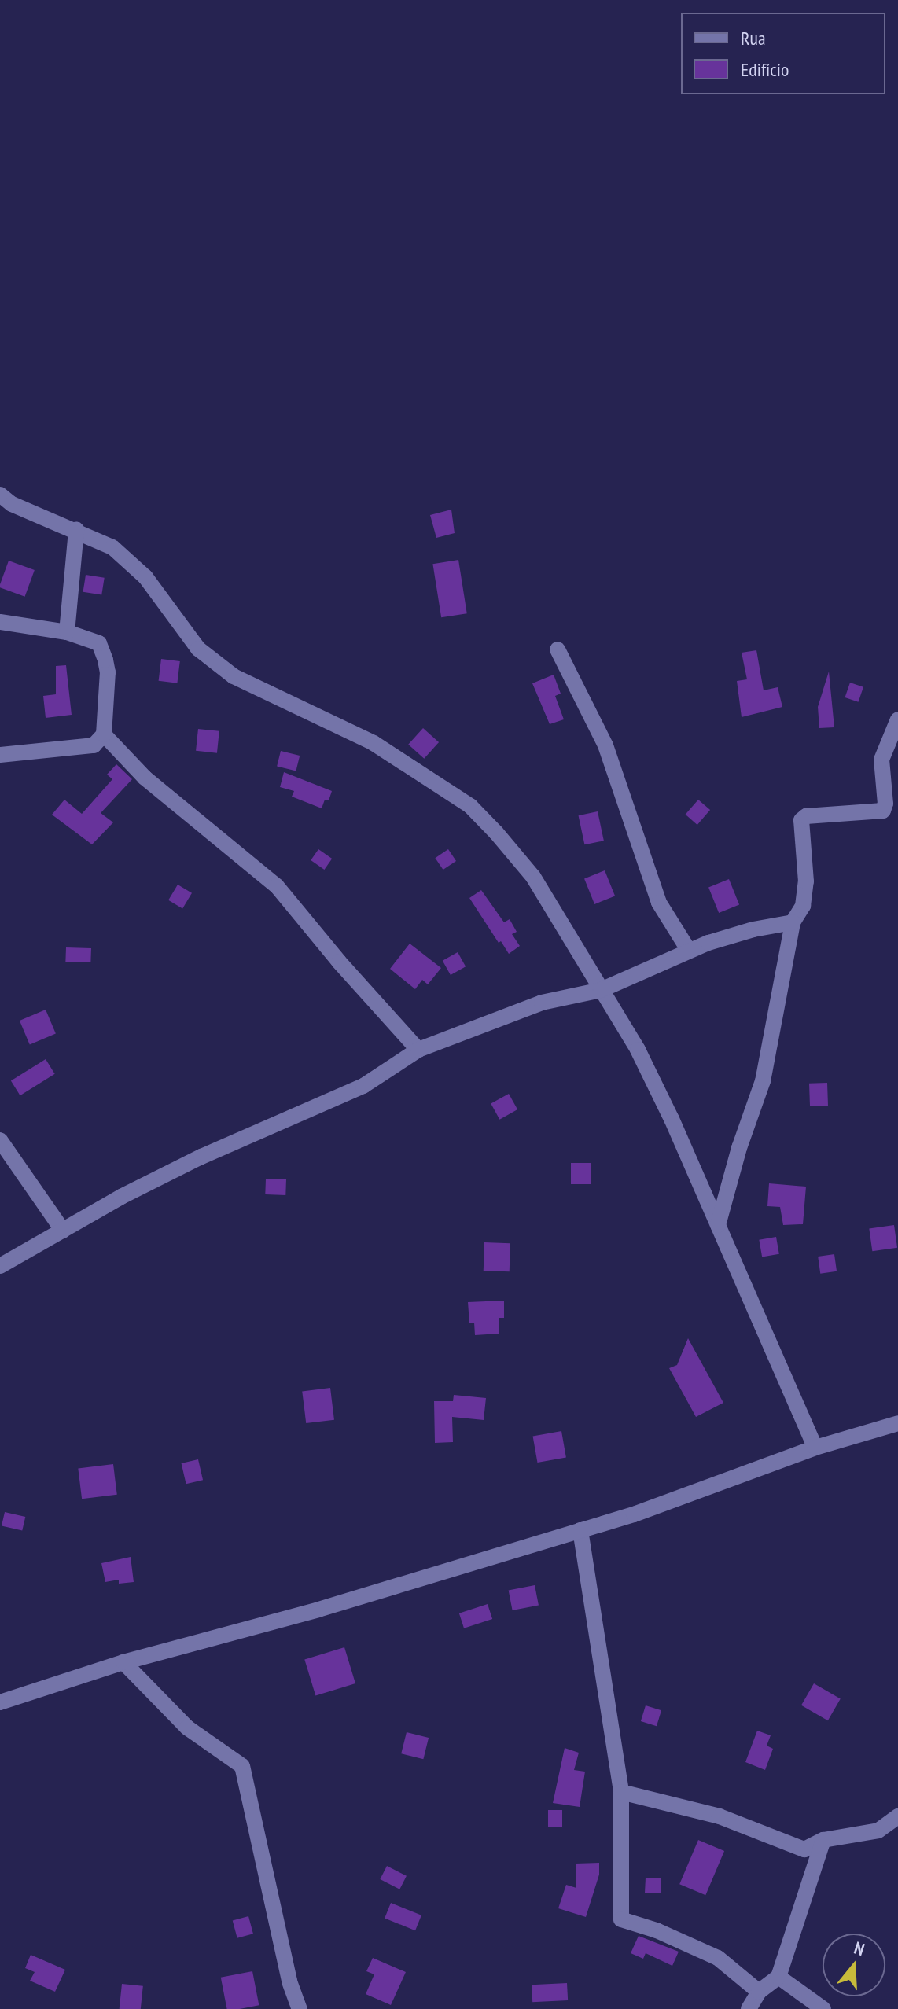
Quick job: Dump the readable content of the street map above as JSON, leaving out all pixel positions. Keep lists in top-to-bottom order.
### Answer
{
  "legend": ["Rua", "Edifício"],
  "north": "top"
}
